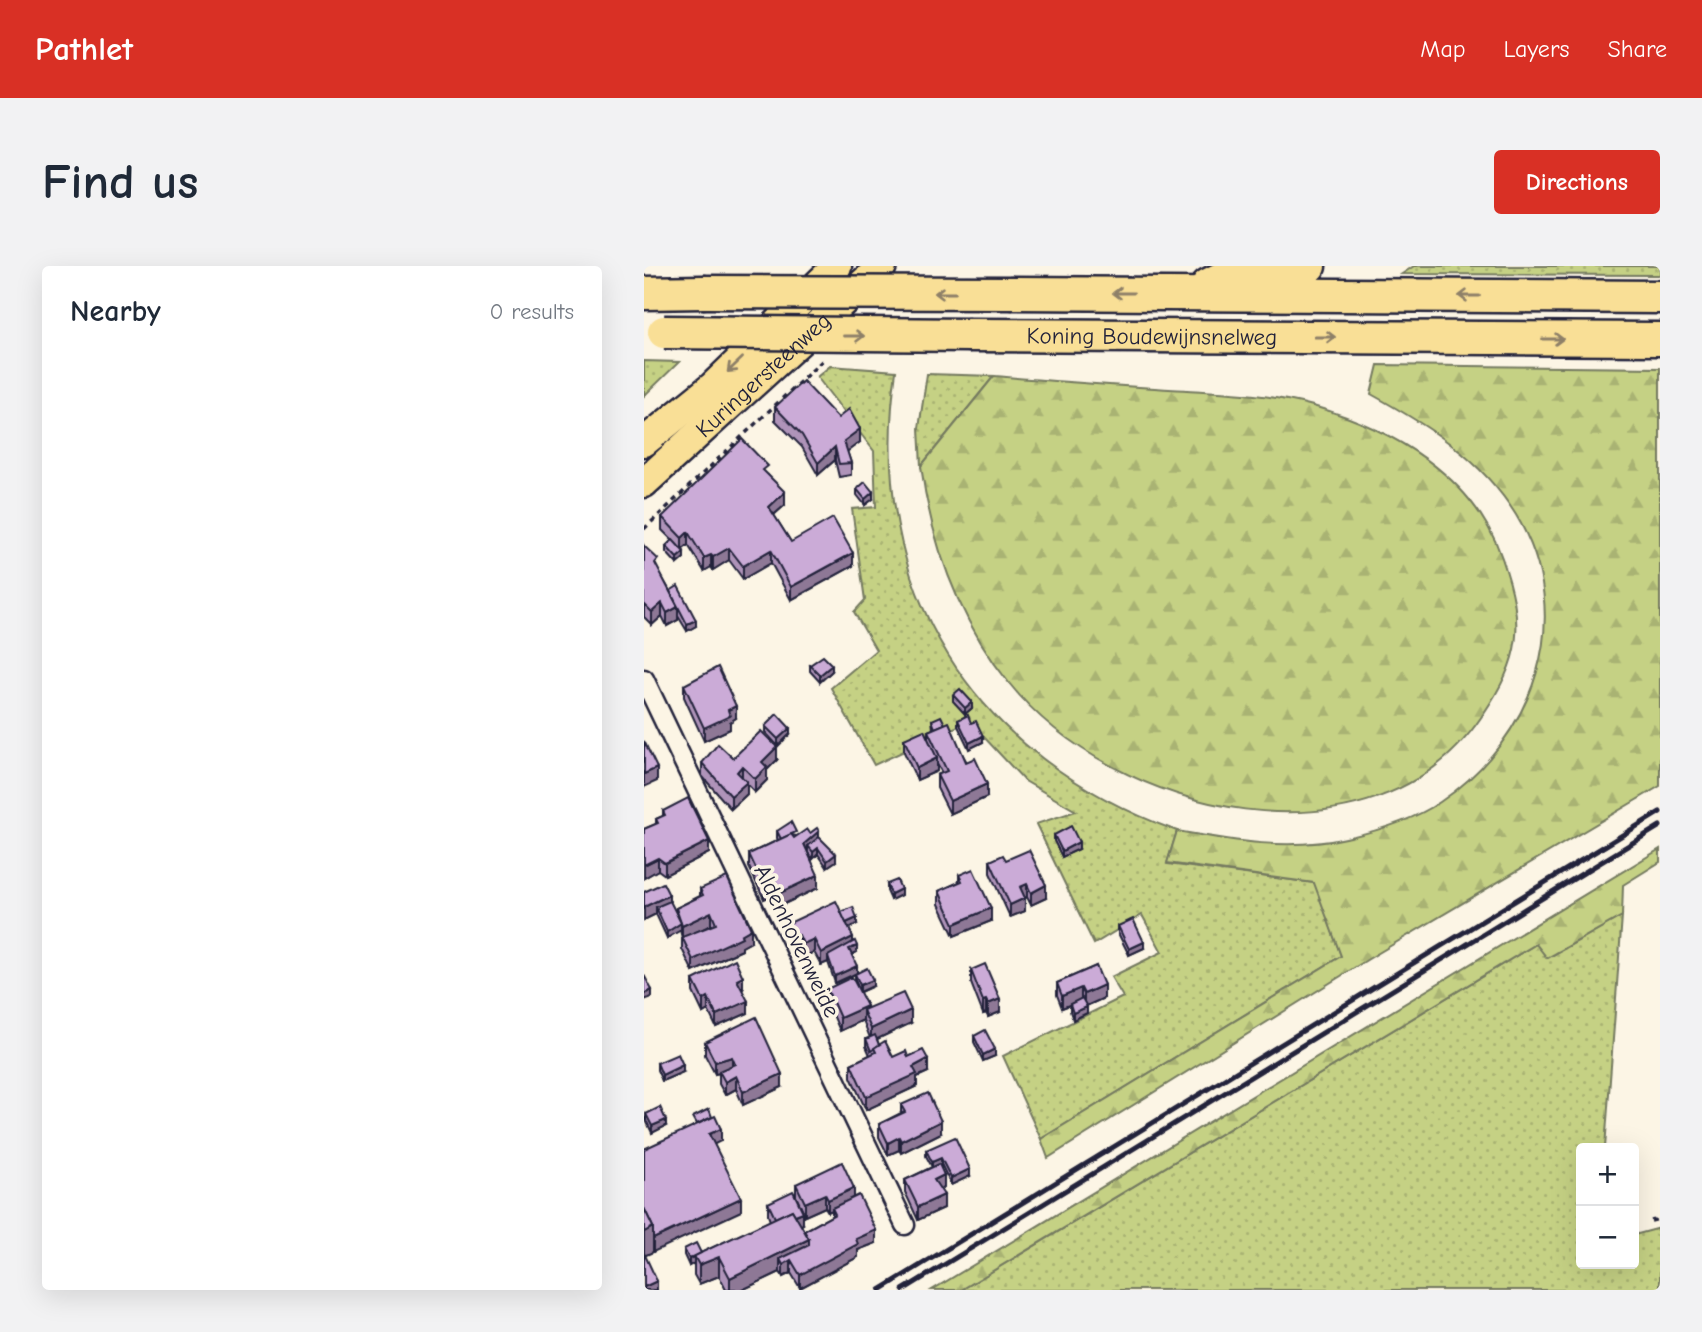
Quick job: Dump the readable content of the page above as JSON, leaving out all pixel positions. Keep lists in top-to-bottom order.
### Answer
{
  "streets": {
    "highway": ["Koning Boudewijnsnelweg"],
    "main road": ["Kuringersteenweg"],
    "street": ["Aldenhovenweide"]
  },
  "page": {
    "header": "Pathlet",
    "nav": ["Map", "Layers", "Share"],
    "buttons": "Directions",
    "title": "Find us",
    "heading": ["Nearby", "0 results"],
    "map_buttons": ["+", "−"]
  }
}
